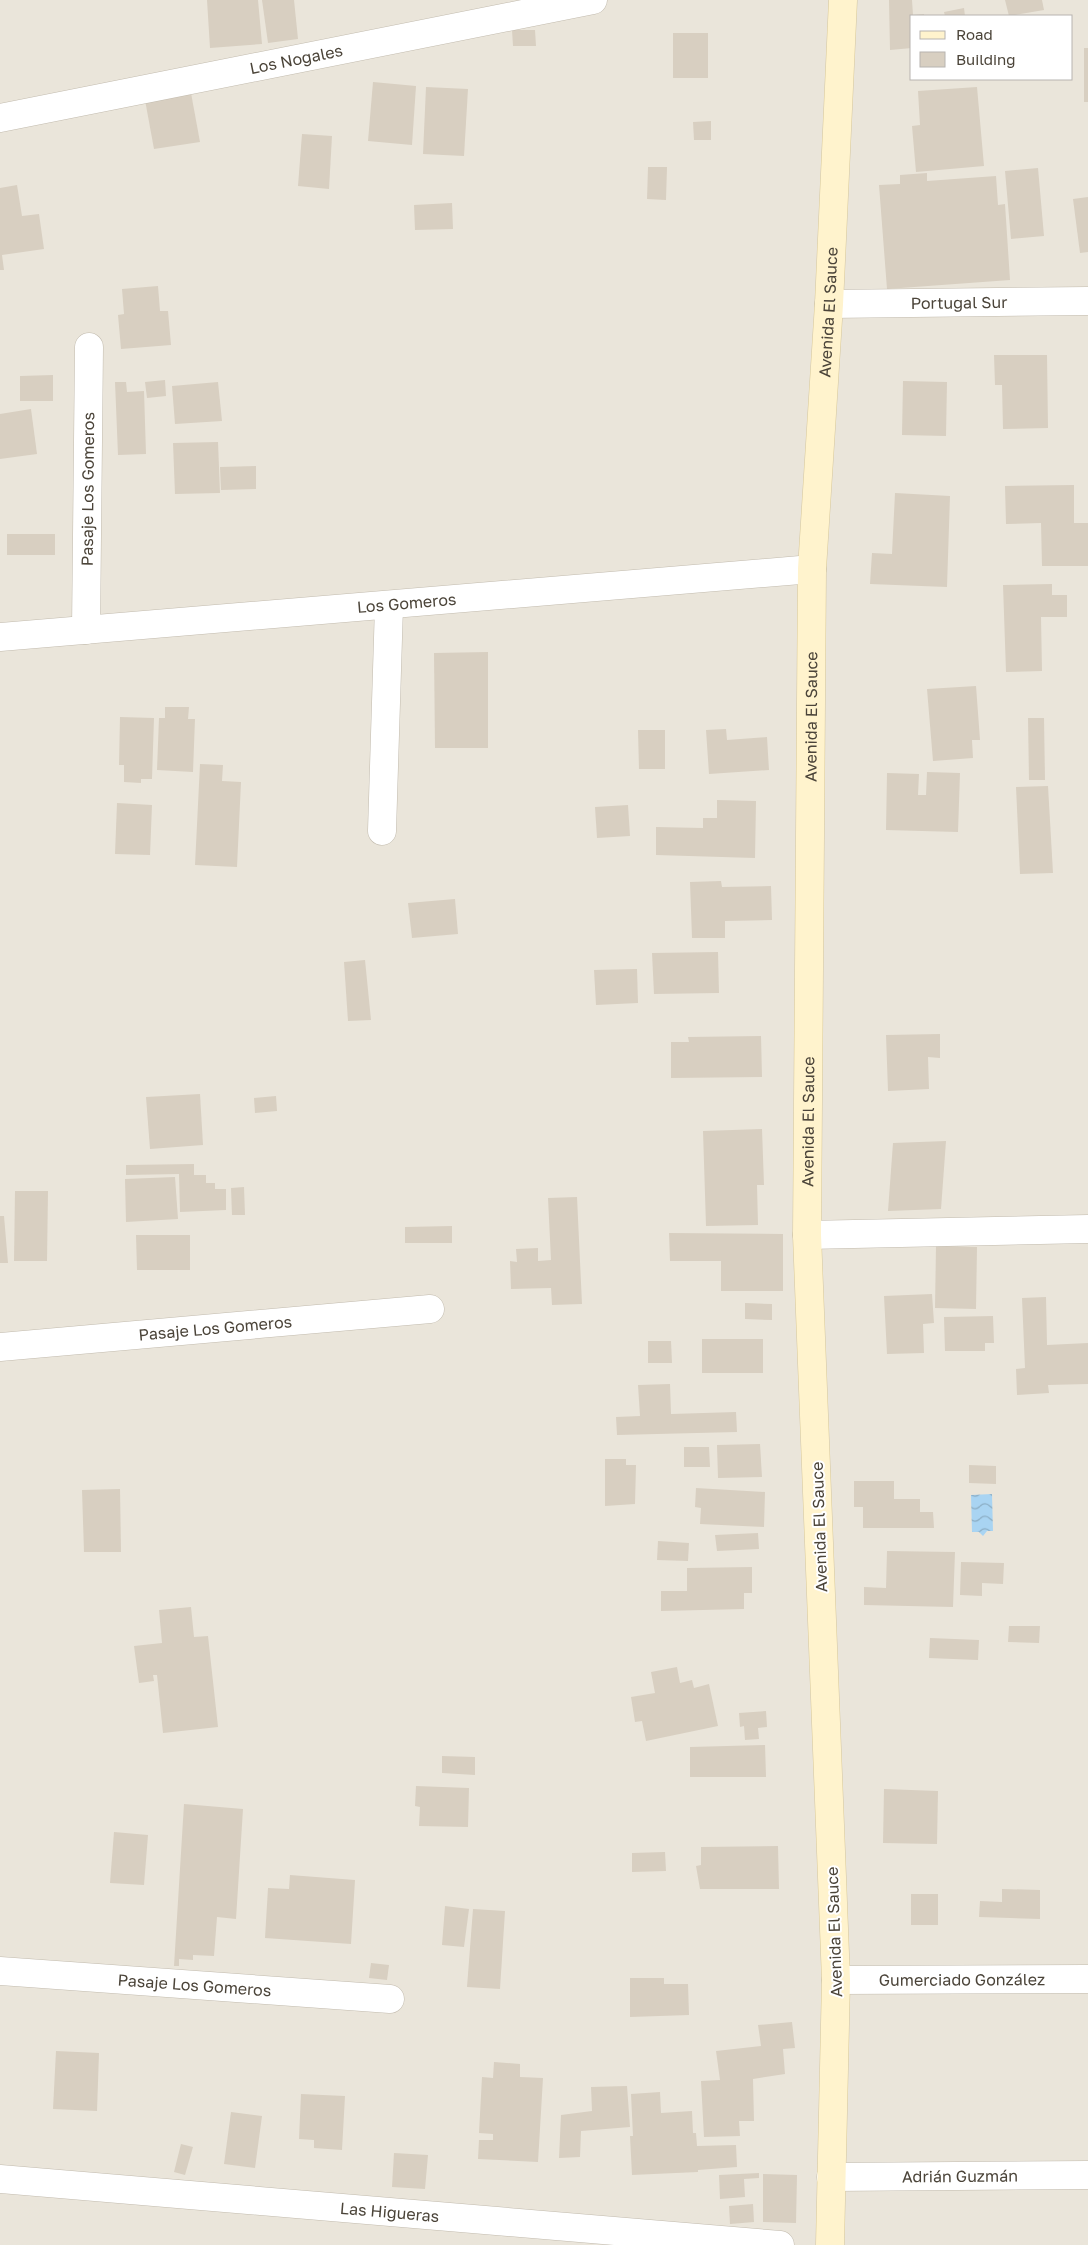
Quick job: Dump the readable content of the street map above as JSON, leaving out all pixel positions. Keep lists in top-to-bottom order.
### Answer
{
  "streets": {
    "street": [
      "Los Nogales",
      "Portugal Sur",
      "Avenida El Sauce",
      "Pasaje Los Gomeros",
      "Los Gomeros",
      "Gumerciado González",
      "Adrián Guzmán",
      "Las Higueras"
    ]
  },
  "crossings": [
    ["Portugal Sur", "Avenida El Sauce"],
    ["Avenida El Sauce", "Los Gomeros"],
    ["Avenida El Sauce", "Gumerciado González"],
    ["Avenida El Sauce", "Adrián Guzmán"],
    ["Pasaje Los Gomeros", "Los Gomeros"]
  ],
  "legend": ["Road", "Building"]
}
